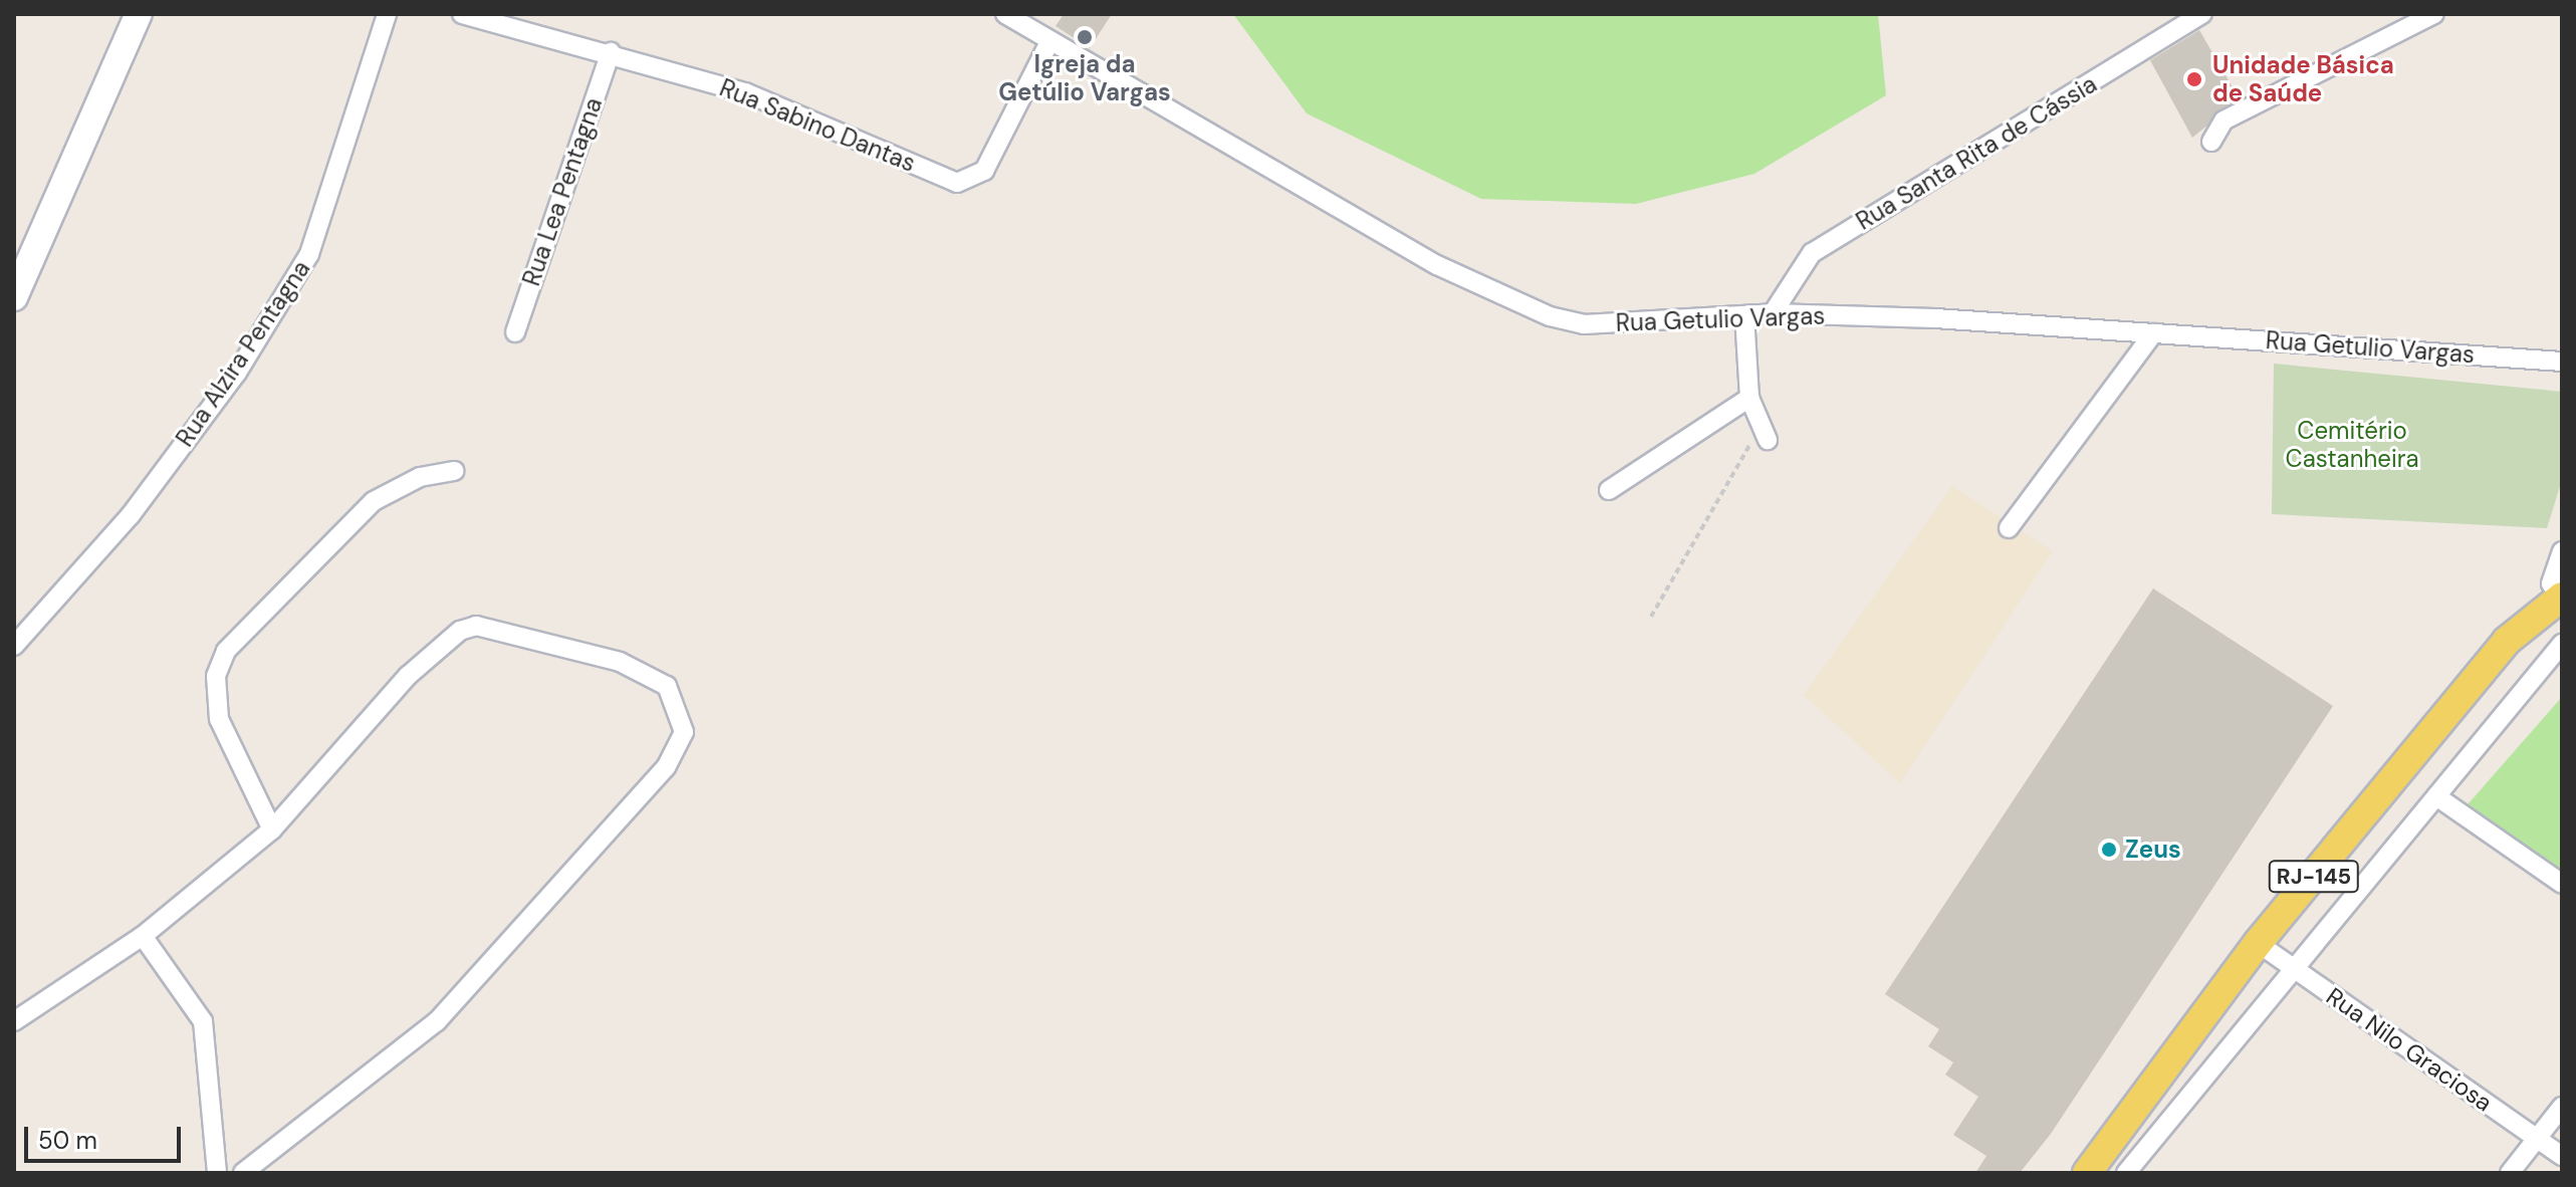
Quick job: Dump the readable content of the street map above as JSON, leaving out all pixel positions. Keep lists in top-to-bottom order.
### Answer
{
  "streets": {
    "main road": ["RJ-145"],
    "street": [
      "Rua Sabino Dantas",
      "Rua Santa Rita de Cássia",
      "Rua Lea Pentagna",
      "Rua Getulio Vargas",
      "Rua Alzira Pentagna",
      "Rua Nilo Graciosa"
    ]
  },
  "crossings": [
    ["Rua Sabino Dantas", "Rua Lea Pentagna"],
    ["Rua Sabino Dantas", "Rua Getulio Vargas"],
    ["Rua Santa Rita de Cássia", "Rua Getulio Vargas"],
    ["RJ-145", "Rua Nilo Graciosa"]
  ],
  "parks": ["Cemitério Castanheira"],
  "places": ["Igreja da Getúlio Vargas", "Unidade Básica de Saúde", "Zeus"],
  "scale_bar": "50 m"
}
